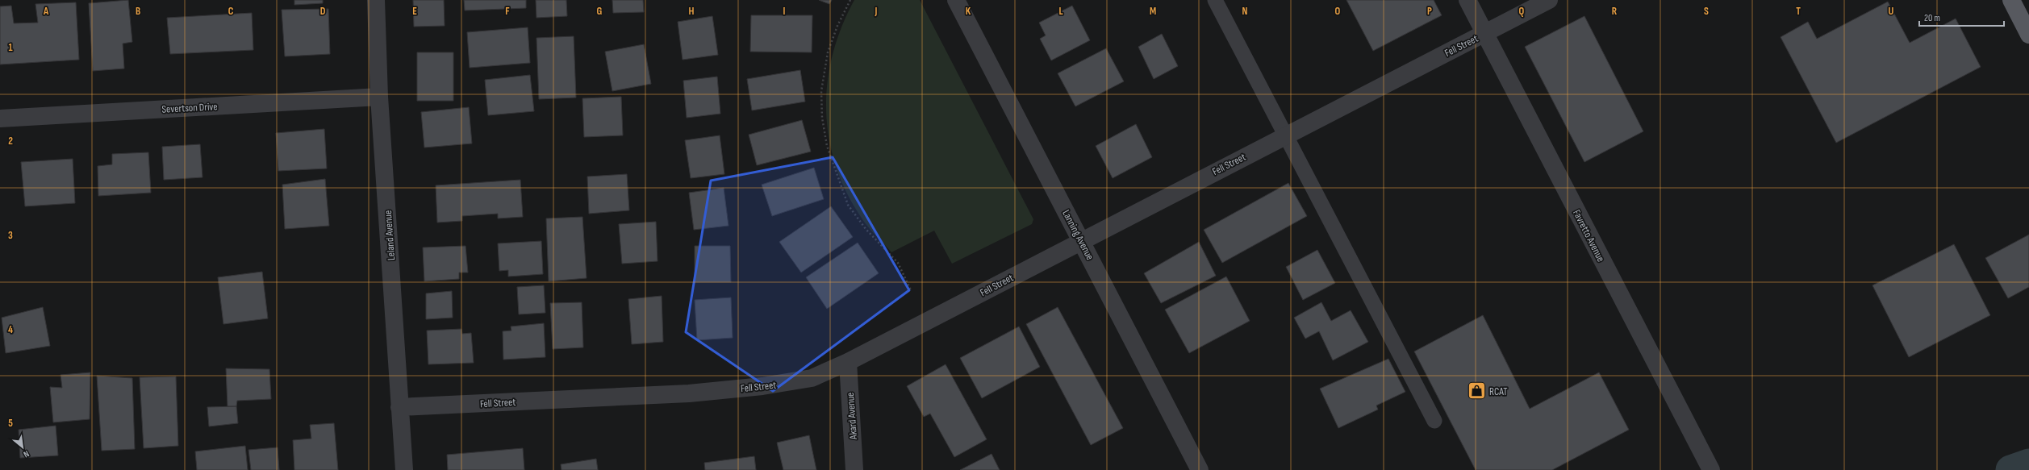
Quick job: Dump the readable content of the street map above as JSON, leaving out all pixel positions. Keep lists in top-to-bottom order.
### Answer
{
  "streets": {
    "street": [
      "Fell Street",
      "Severtson Drive",
      "Lanning Avenue",
      "Leland Avenue",
      "Favretto Avenue",
      "Akard Avenue"
    ]
  },
  "crossings": [
    ["Fell Street", "Lanning Avenue"],
    ["Fell Street", "Leland Avenue"],
    ["Fell Street", "Favretto Avenue"],
    ["Fell Street", "Akard Avenue"],
    ["Severtson Drive", "Leland Avenue"]
  ],
  "places": {
    "shop": ["RCAT"]
  },
  "scale_bar": "20 m",
  "north": "bottom right",
  "grid": {
    "columns": [
      "A",
      "B",
      "C",
      "D",
      "E",
      "F",
      "G",
      "H",
      "I",
      "J",
      "K",
      "L",
      "M",
      "N",
      "O",
      "P",
      "Q",
      "R",
      "S",
      "T",
      "U"
    ],
    "rows": [
      "1",
      "2",
      "3",
      "4",
      "5"
    ]
  }
}
